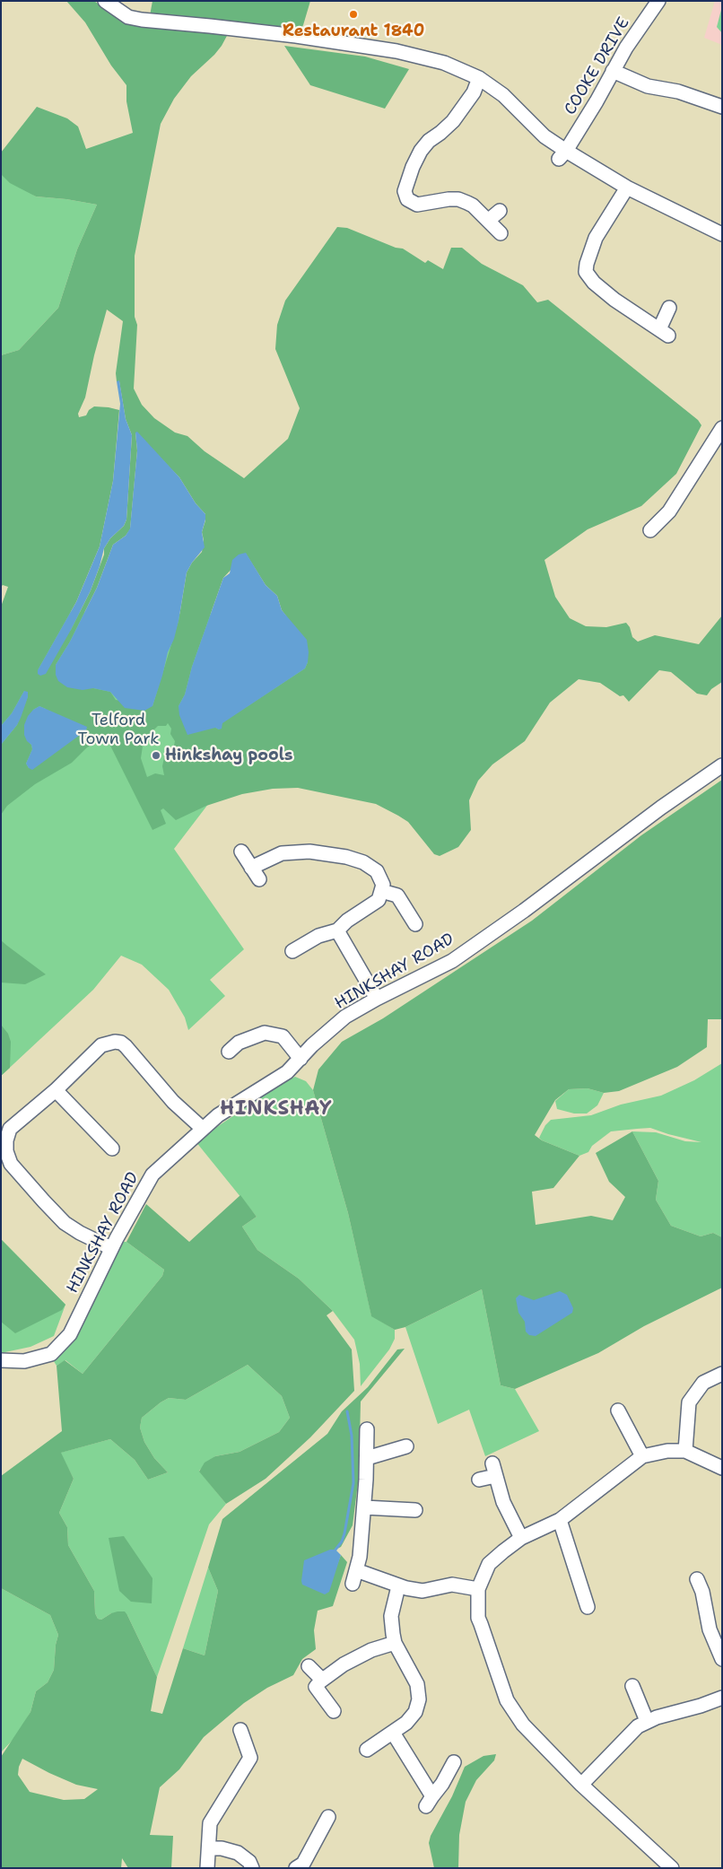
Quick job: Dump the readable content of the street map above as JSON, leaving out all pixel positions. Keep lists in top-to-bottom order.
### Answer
{
  "streets": {
    "street": ["COOKE DRIVE", "HINKSHAY ROAD"]
  },
  "districts": ["HINKSHAY"],
  "parks": ["Telford Town Park"],
  "places": ["Restaurant 1840", "Hinkshay pools"]
}
